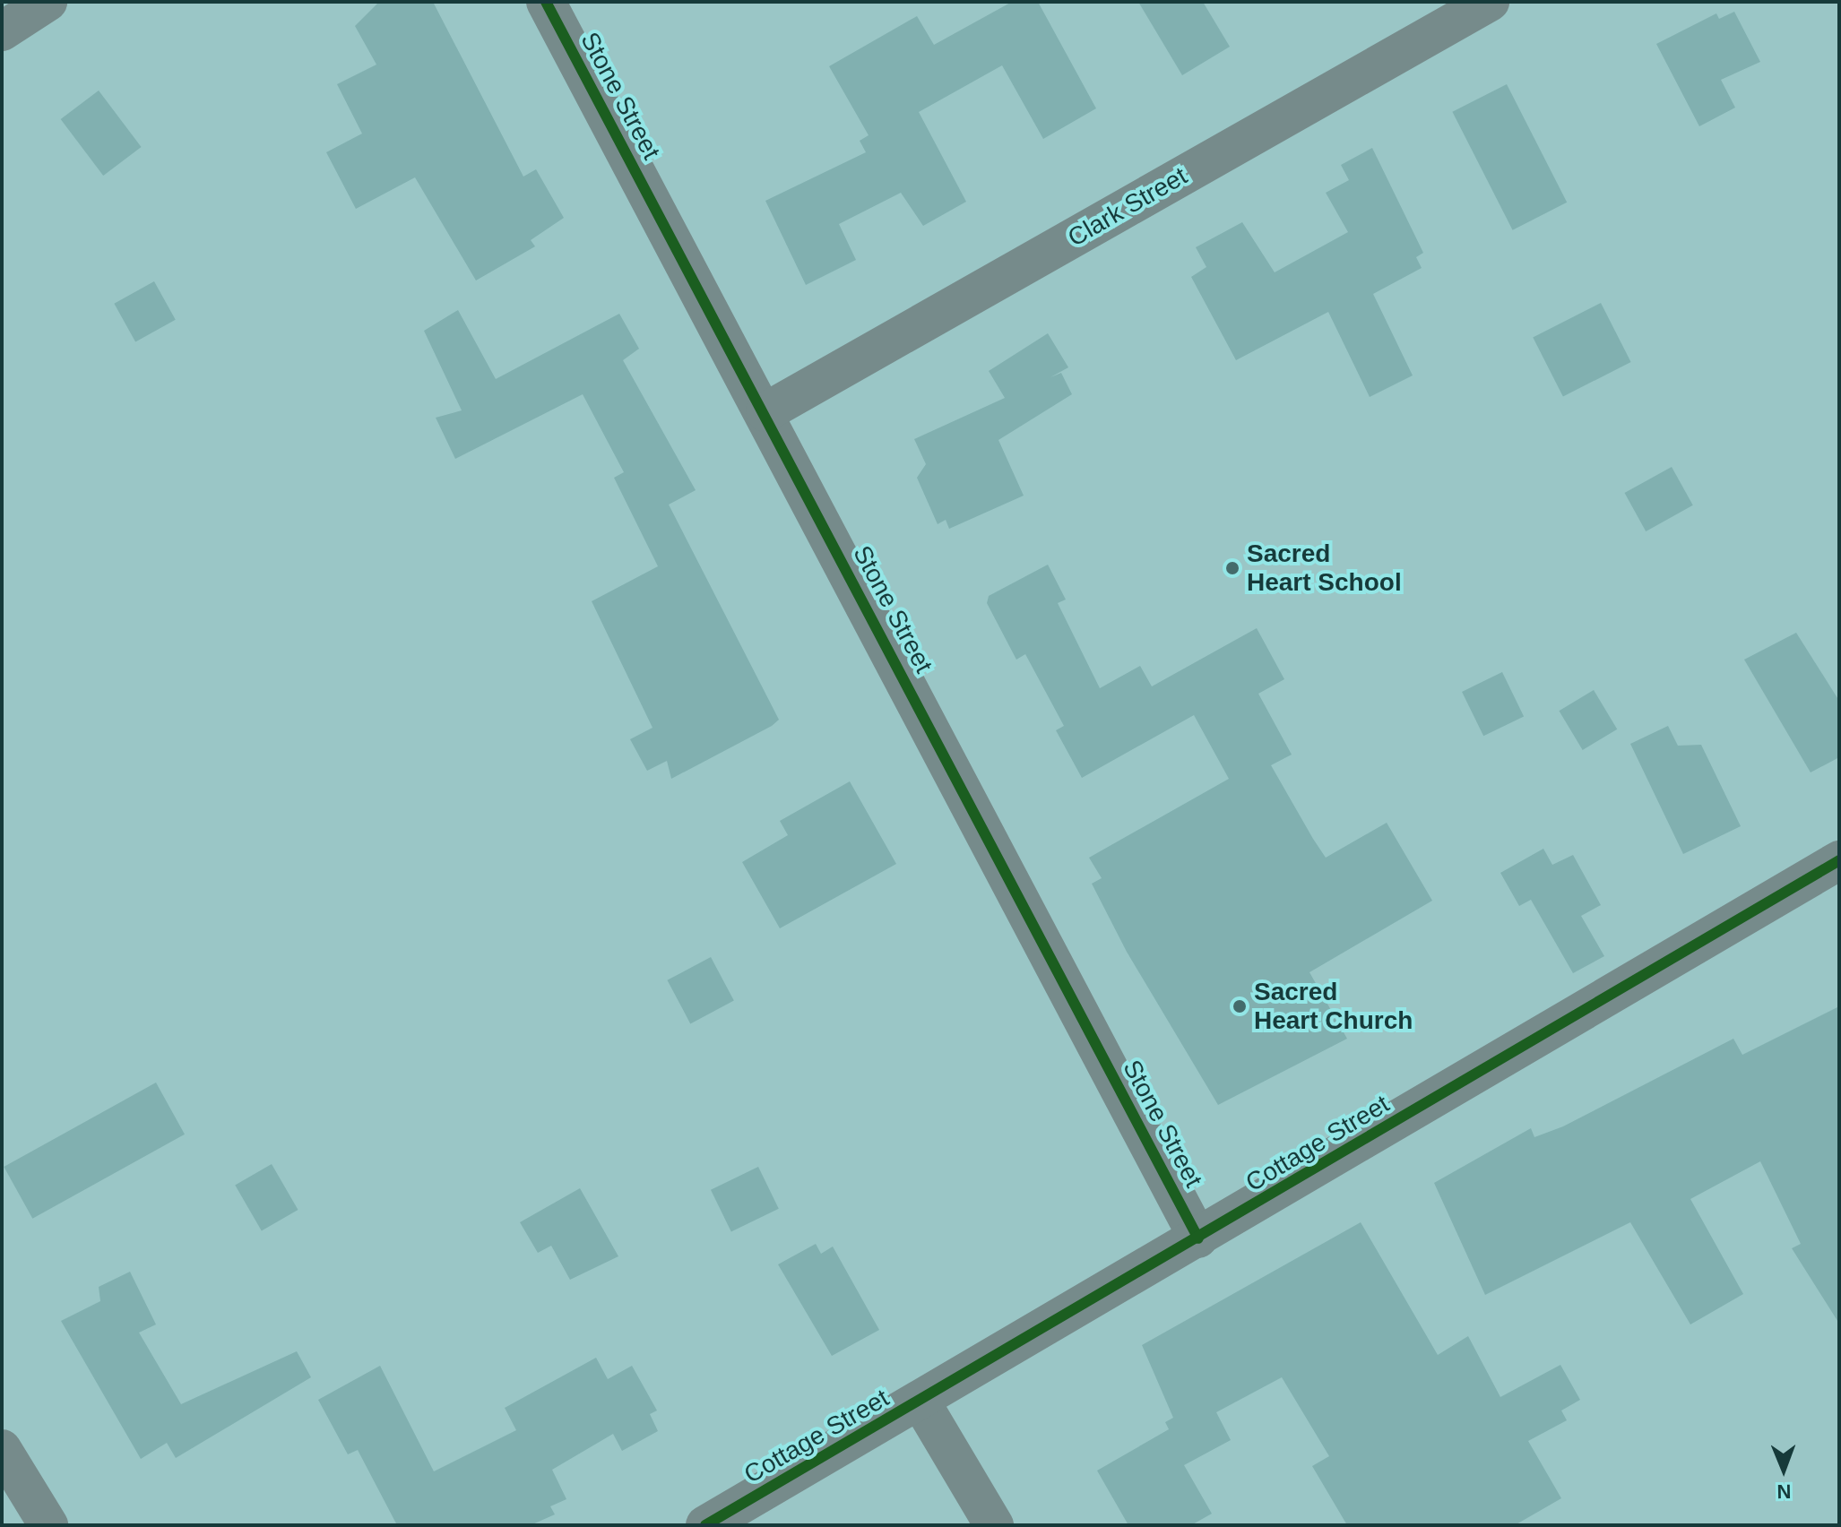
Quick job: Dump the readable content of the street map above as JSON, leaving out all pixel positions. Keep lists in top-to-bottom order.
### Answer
{
  "streets": {
    "street": ["Stone Street", "Clark Street", "Cottage Street"]
  },
  "crossings": [
    ["Stone Street", "Clark Street"],
    ["Stone Street", "Cottage Street"]
  ],
  "places": ["Sacred Heart School", "Sacred Heart Church"],
  "north": "bottom"
}
